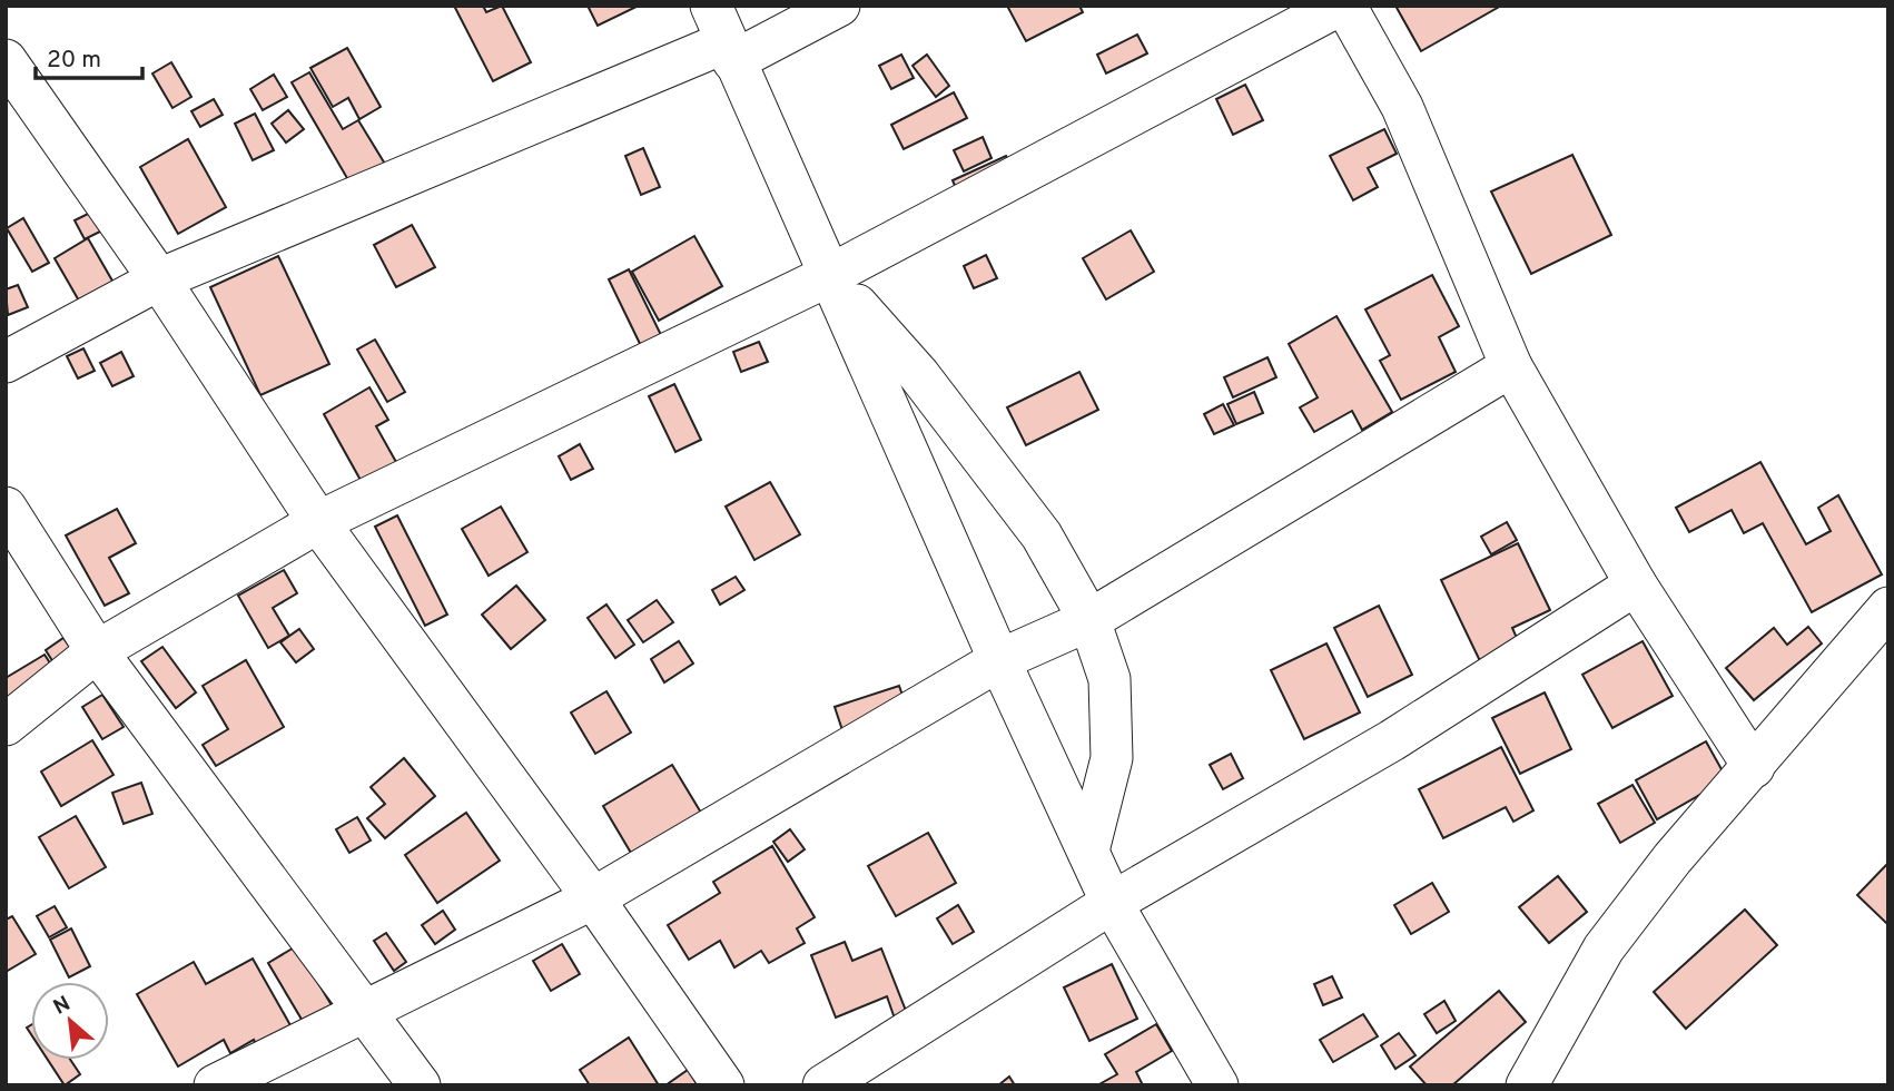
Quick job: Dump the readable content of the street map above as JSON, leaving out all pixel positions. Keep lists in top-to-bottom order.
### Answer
{
  "scale_bar": "20 m",
  "north": "top left"
}
